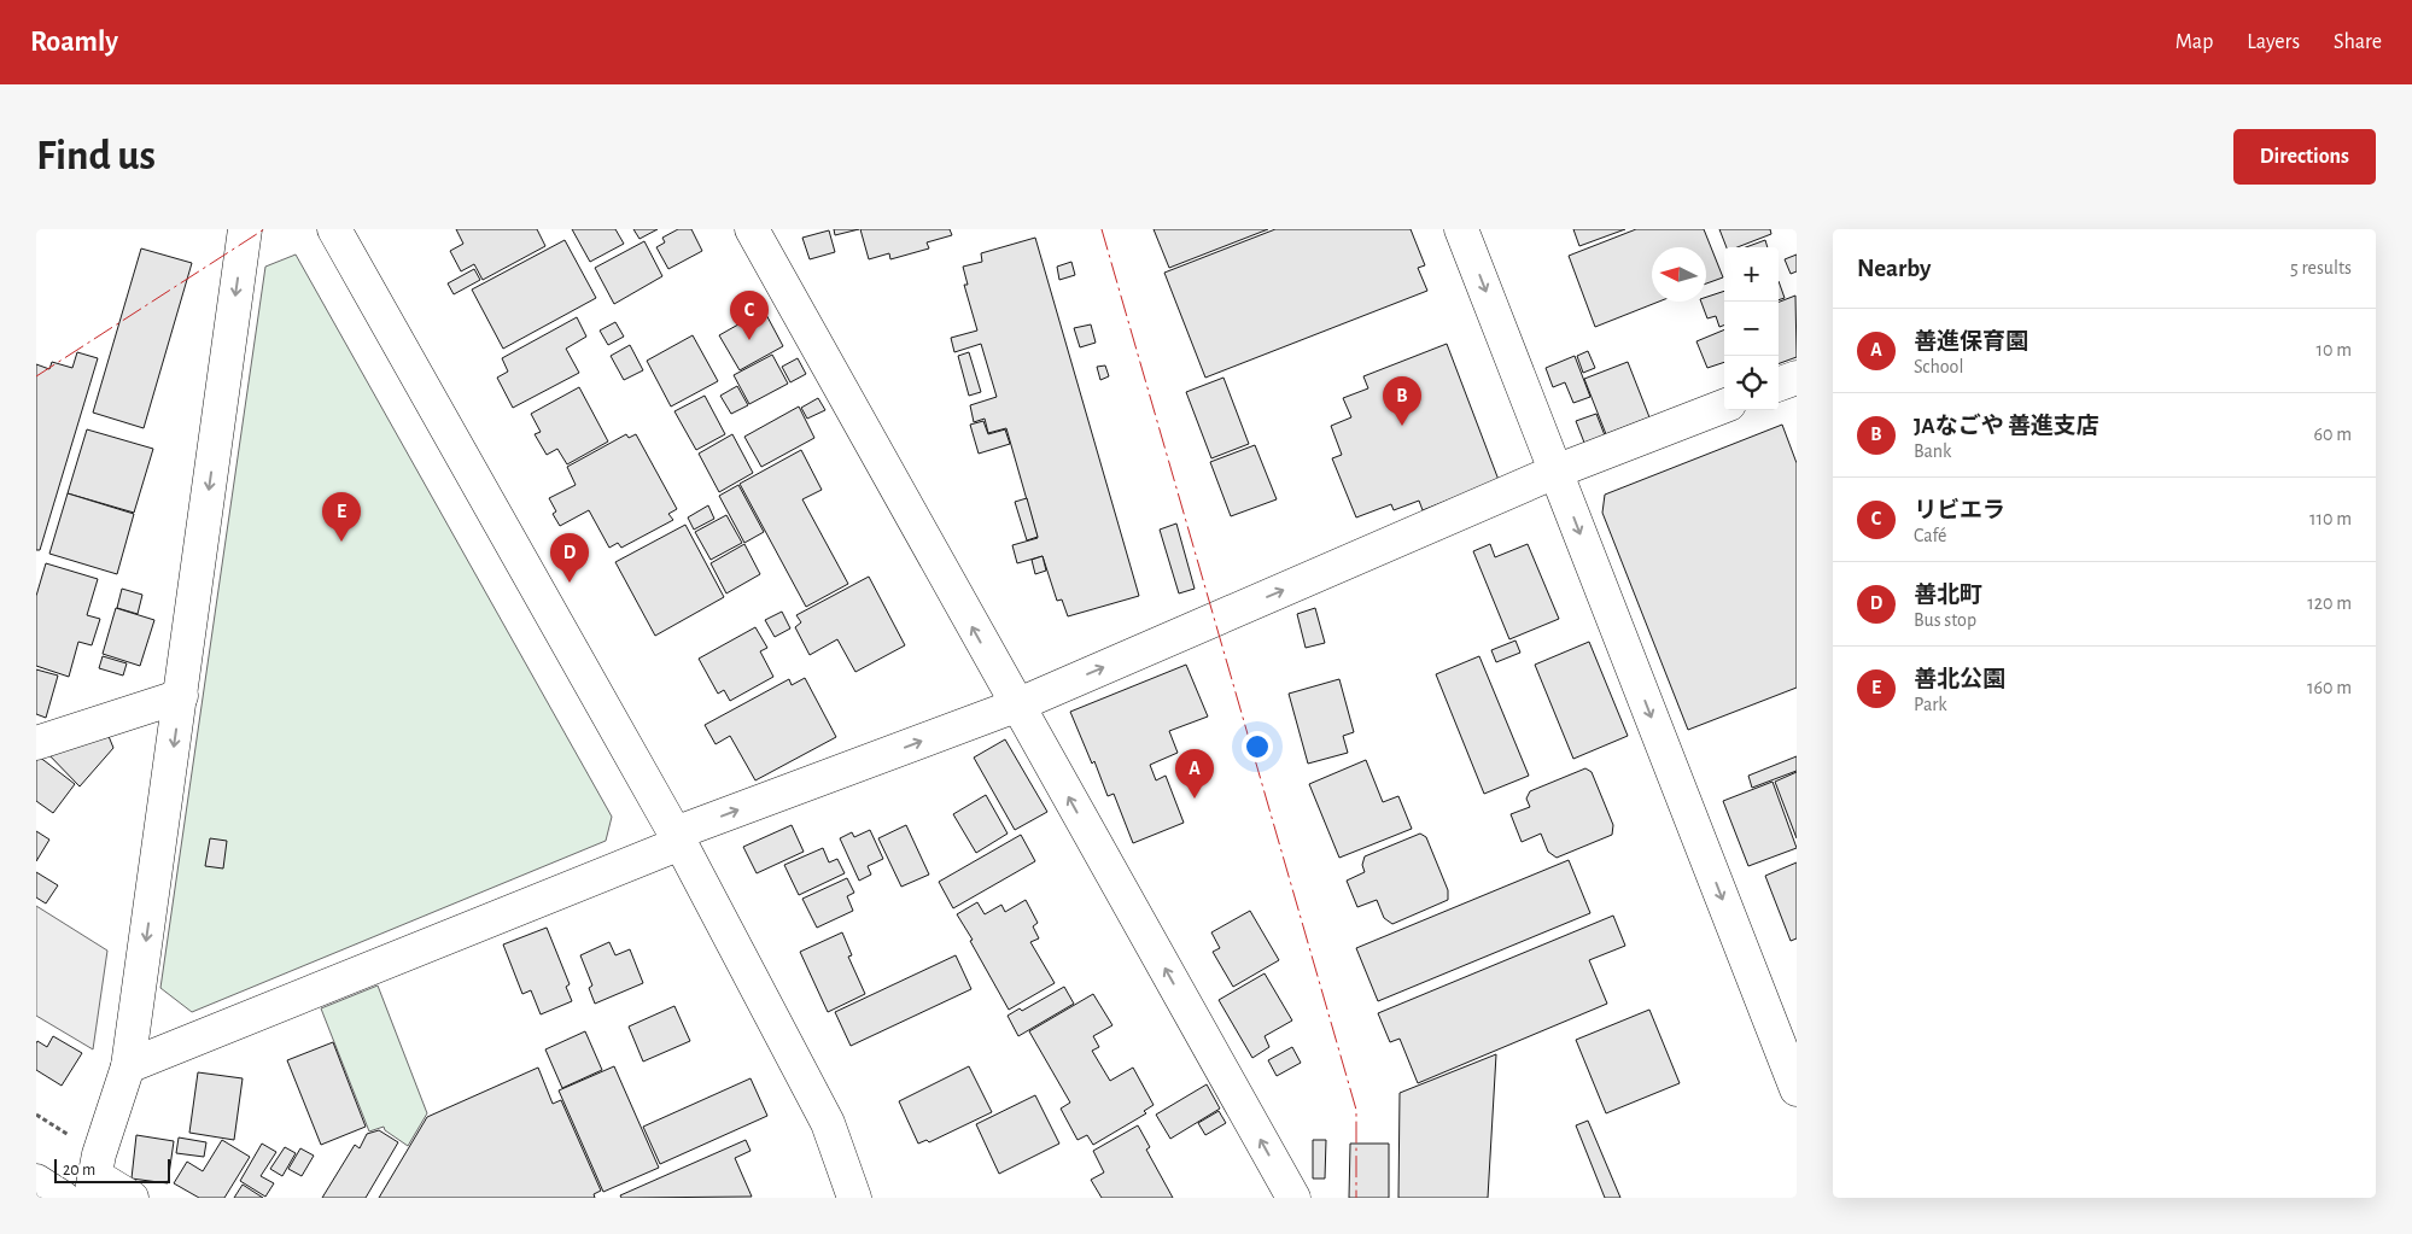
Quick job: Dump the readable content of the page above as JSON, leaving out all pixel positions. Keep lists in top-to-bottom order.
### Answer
{
  "scale_bar": "20 m",
  "north": "left",
  "page": {
    "header": "Roamly",
    "nav": ["Map", "Layers", "Share"],
    "buttons": "Directions",
    "title": "Find us",
    "heading": ["Nearby", "5 results"],
    "map_buttons": ["+", "−"],
    "pins": [
      "C",
      "B",
      "E",
      "D",
      "A"
    ],
    "list": [
      {
        "mark": "A",
        "name": "善進保育園",
        "note": "School",
        "value": "10 m"
      },
      {
        "mark": "B",
        "name": "JAなごや 善進支店",
        "note": "Bank",
        "value": "60 m"
      },
      {
        "mark": "C",
        "name": "リビエラ",
        "note": "Café",
        "value": "110 m"
      },
      {
        "mark": "D",
        "name": "善北町",
        "note": "Bus stop",
        "value": "120 m"
      },
      {
        "mark": "E",
        "name": "善北公園",
        "note": "Park",
        "value": "160 m"
      }
    ],
    "scale": "20 m"
  }
}
